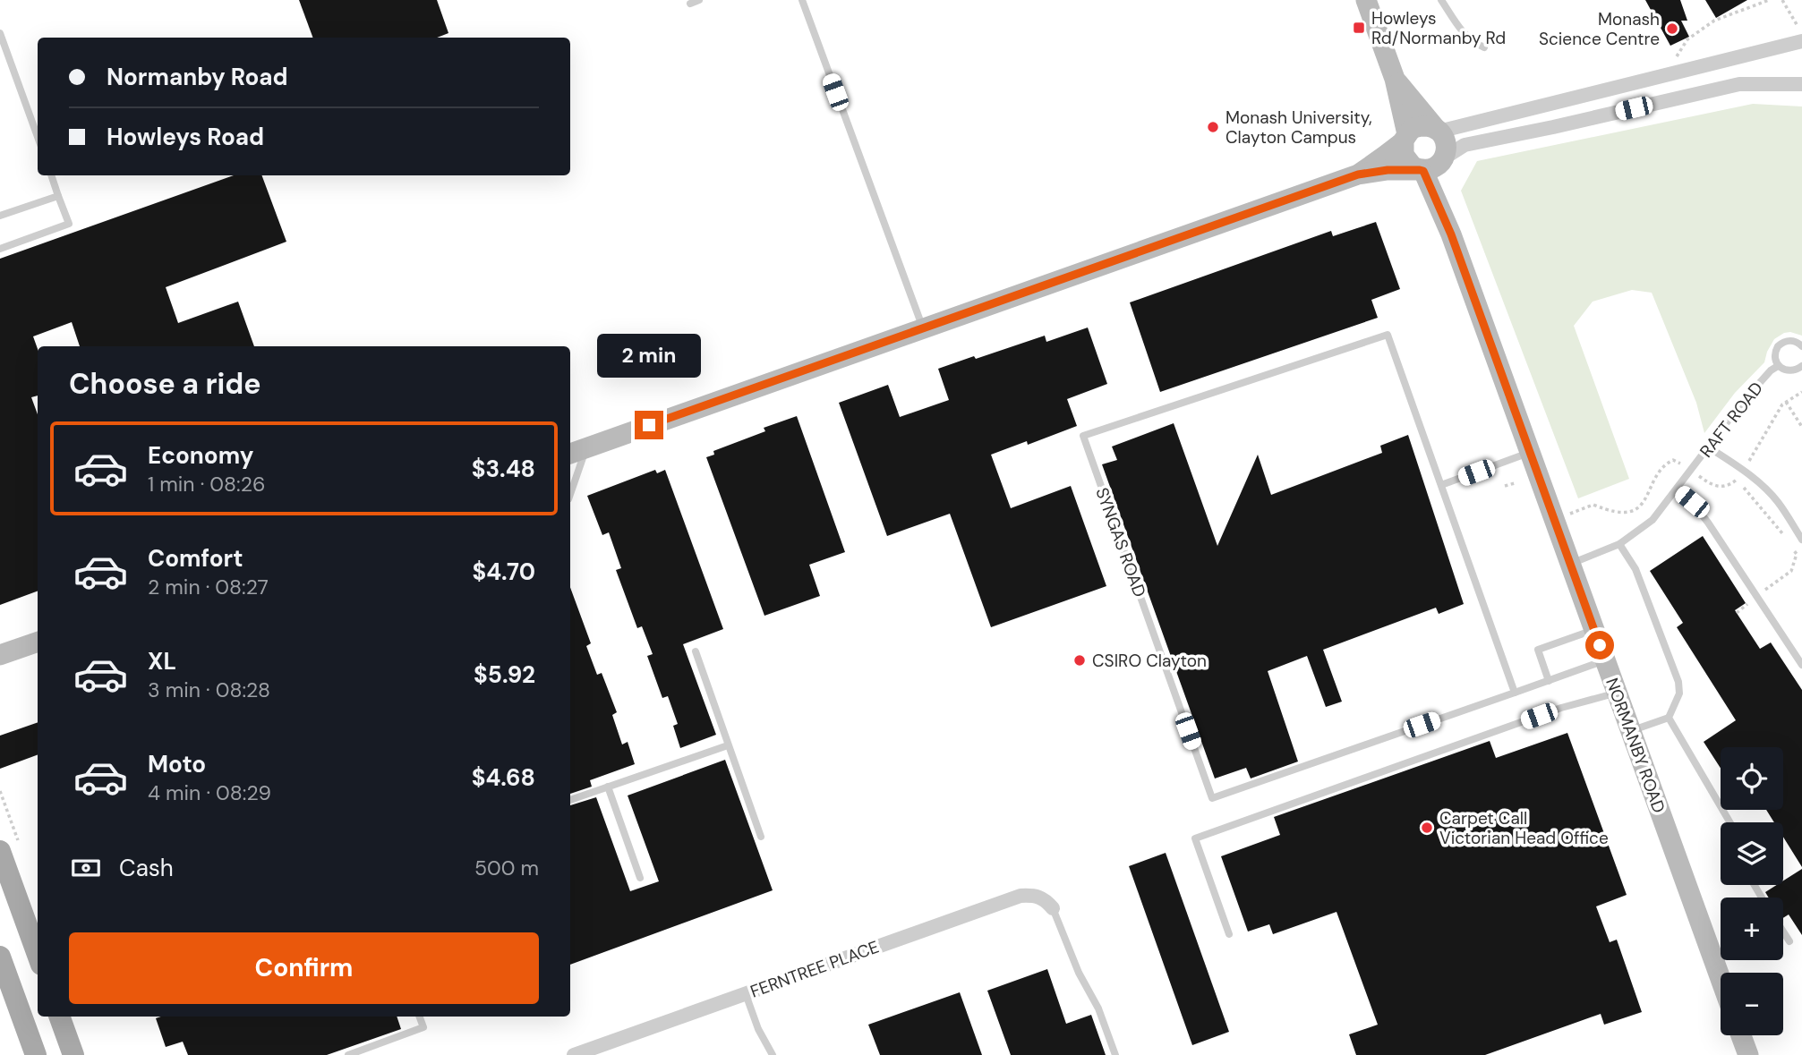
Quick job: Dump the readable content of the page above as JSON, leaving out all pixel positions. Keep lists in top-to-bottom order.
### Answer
{
  "streets": {
    "street": ["NORMANBY ROAD", "FERNTREE PLACE"],
    "lane": ["RAFT ROAD", "SYNGAS ROAD"]
  },
  "crossings": [
    ["RAFT ROAD", "NORMANBY ROAD"],
    ["SYNGAS ROAD", "NORMANBY ROAD"]
  ],
  "places": {
    "transit": ["Howleys Rd/Normanby Rd"],
    "other": [
      "Monash Science Centre",
      "Monash University, Clayton Campus",
      "CSIRO Clayton",
      "Carpet Call Victorian Head Office"
    ]
  },
  "page": {
    "banner": ["Normanby Road", "Howleys Road"],
    "bubble": "2 min",
    "heading": "Choose a ride",
    "list": [
      {
        "name": "Economy",
        "note": "1 min · 08:26",
        "value": "$3.48"
      },
      {
        "name": "Comfort",
        "note": "2 min · 08:27",
        "value": "$4.70"
      },
      {
        "name": "XL",
        "note": "3 min · 08:28",
        "value": "$5.92"
      },
      {
        "name": "Moto",
        "note": "4 min · 08:29",
        "value": "$4.68"
      }
    ],
    "map_buttons": ["+", "−"],
    "pay": ["Cash", "500 m"],
    "buttons": "Confirm"
  }
}
